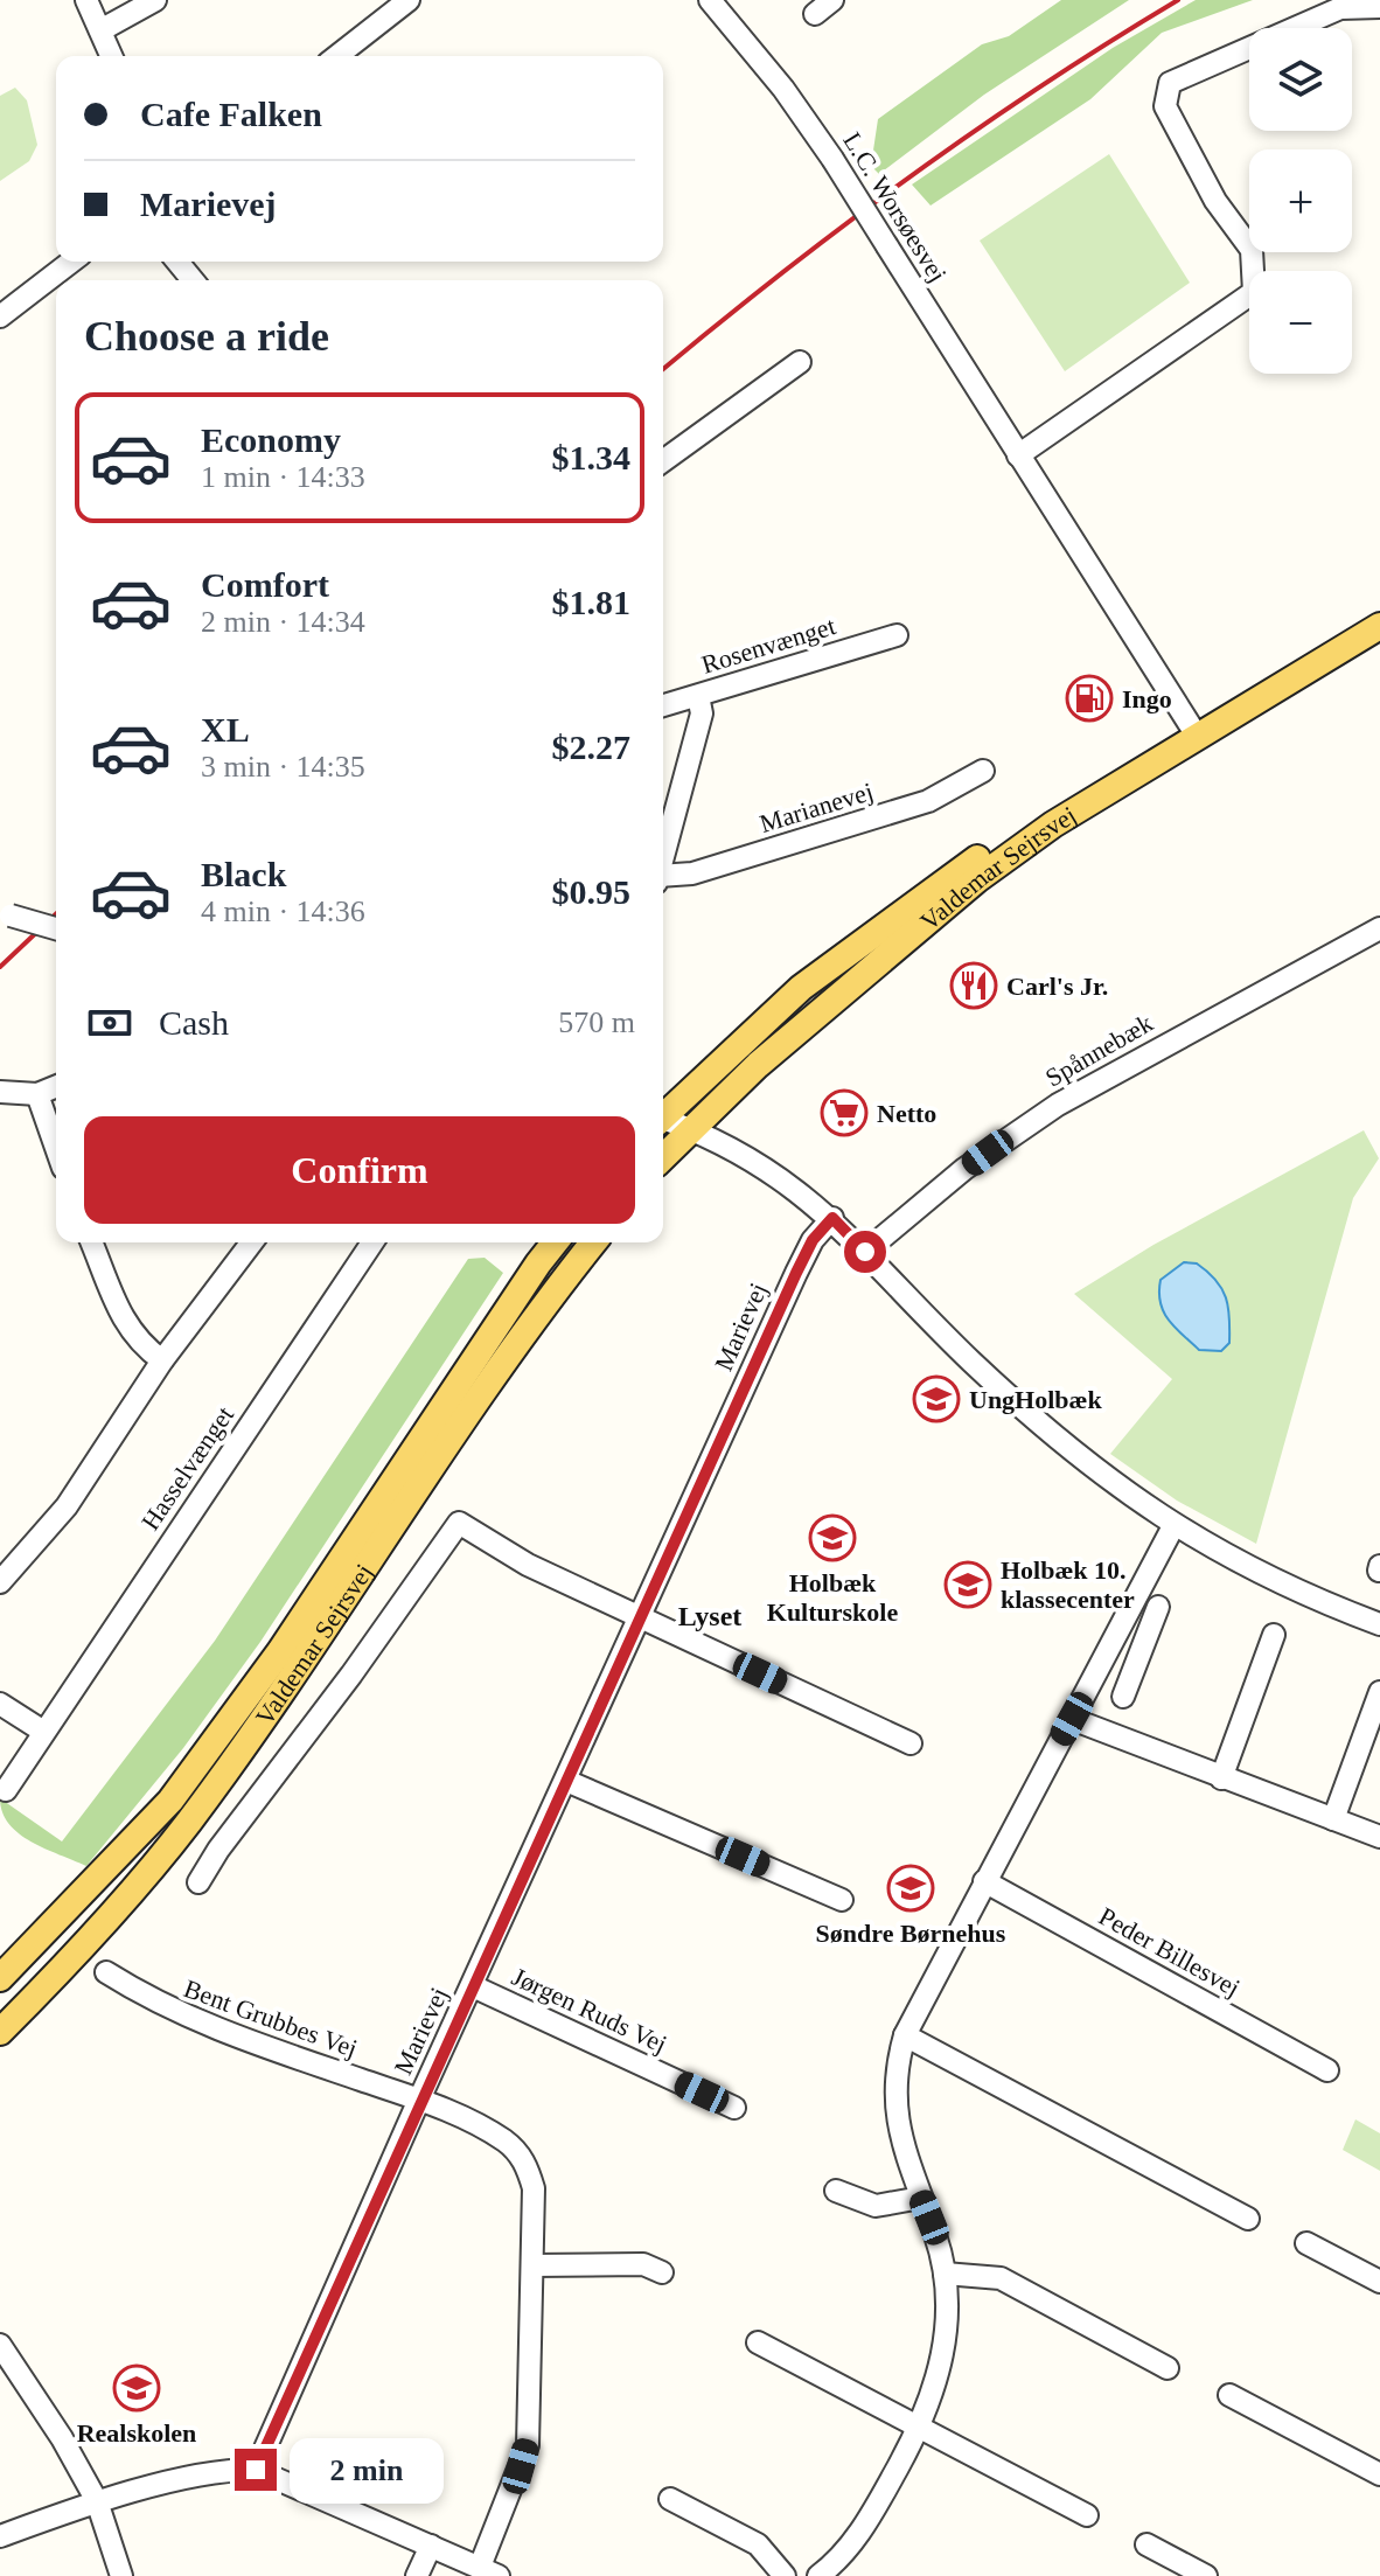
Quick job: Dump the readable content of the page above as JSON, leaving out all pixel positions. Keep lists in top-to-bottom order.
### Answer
{
  "streets": {
    "main road": ["Valdemar Sejrsvej"],
    "street": [
      "L.C. Worsøesvej",
      "Rosenvænget",
      "Marianevej",
      "Spånnebæk",
      "Marievej",
      "Hasselvænget",
      "Peder Billesvej",
      "Jørgen Ruds Vej",
      "Bent Grubbes Vej"
    ]
  },
  "crossings": [
    ["L.C. Worsøesvej", "Valdemar Sejrsvej"],
    ["Marievej", "Jørgen Ruds Vej"],
    ["Marievej", "Bent Grubbes Vej"]
  ],
  "districts": ["Lyset"],
  "places": {
    "fuel station": ["Ingo"],
    "restaurant": ["Carl's Jr."],
    "supermarket": ["Netto"],
    "school or university": [
      "UngHolbæk",
      "Holbæk Kulturskole",
      "Holbæk 10. klassecenter",
      "Søndre Børnehus",
      "Realskolen"
    ]
  },
  "page": {
    "map_buttons": ["+", "−"],
    "banner": ["Cafe Falken", "Marievej"],
    "heading": "Choose a ride",
    "list": [
      {
        "name": "Economy",
        "note": "1 min · 14:33",
        "value": "$1.34"
      },
      {
        "name": "Comfort",
        "note": "2 min · 14:34",
        "value": "$1.81"
      },
      {
        "name": "XL",
        "note": "3 min · 14:35",
        "value": "$2.27"
      },
      {
        "name": "Black",
        "note": "4 min · 14:36",
        "value": "$0.95"
      }
    ],
    "pay": ["Cash", "570 m"],
    "buttons": "Confirm",
    "bubble": "2 min"
  }
}
